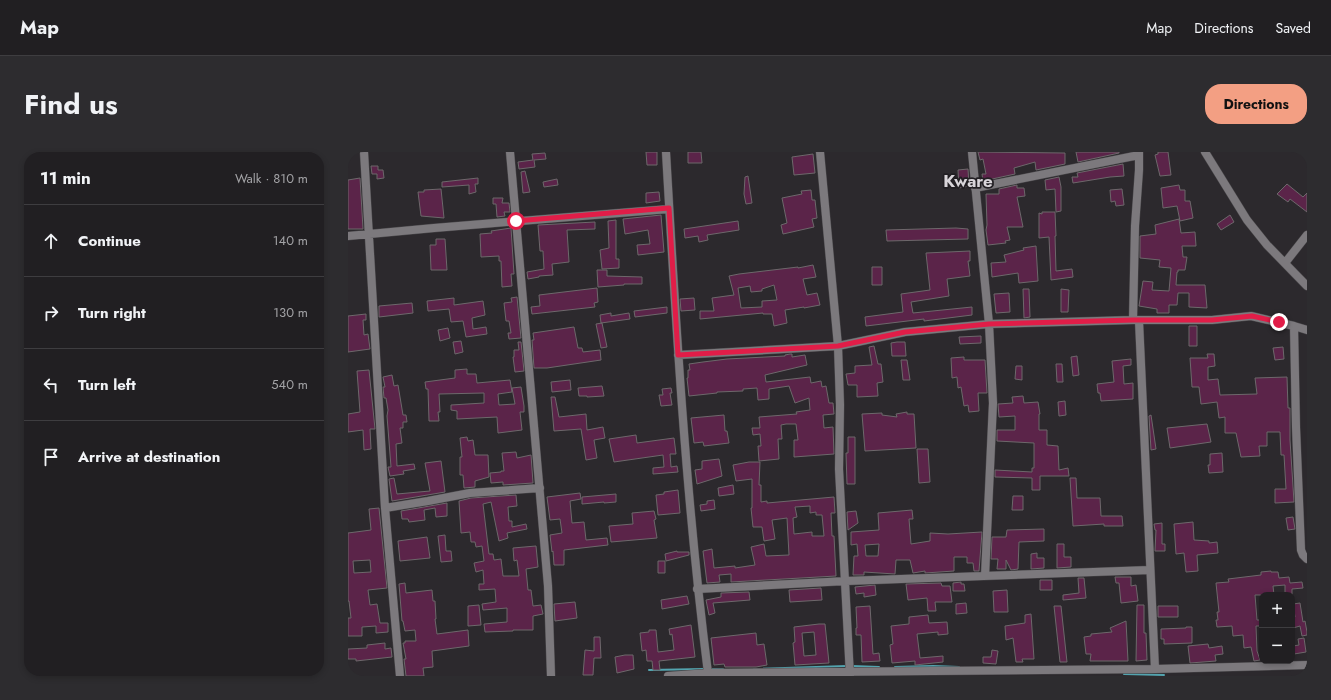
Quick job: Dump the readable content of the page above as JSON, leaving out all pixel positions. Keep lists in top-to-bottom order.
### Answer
{
  "districts": ["Kware"],
  "page": {
    "header": "Map",
    "nav": ["Map", "Directions", "Saved"],
    "title": "Find us",
    "buttons": "Directions",
    "heading": ["11 min", "Walk · 810 m"],
    "list": [
      ["Continue", "140 m"],
      ["Turn right", "130 m"],
      ["Turn left", "540 m"],
      "Arrive at destination"
    ],
    "map_buttons": ["+", "−"]
  }
}
